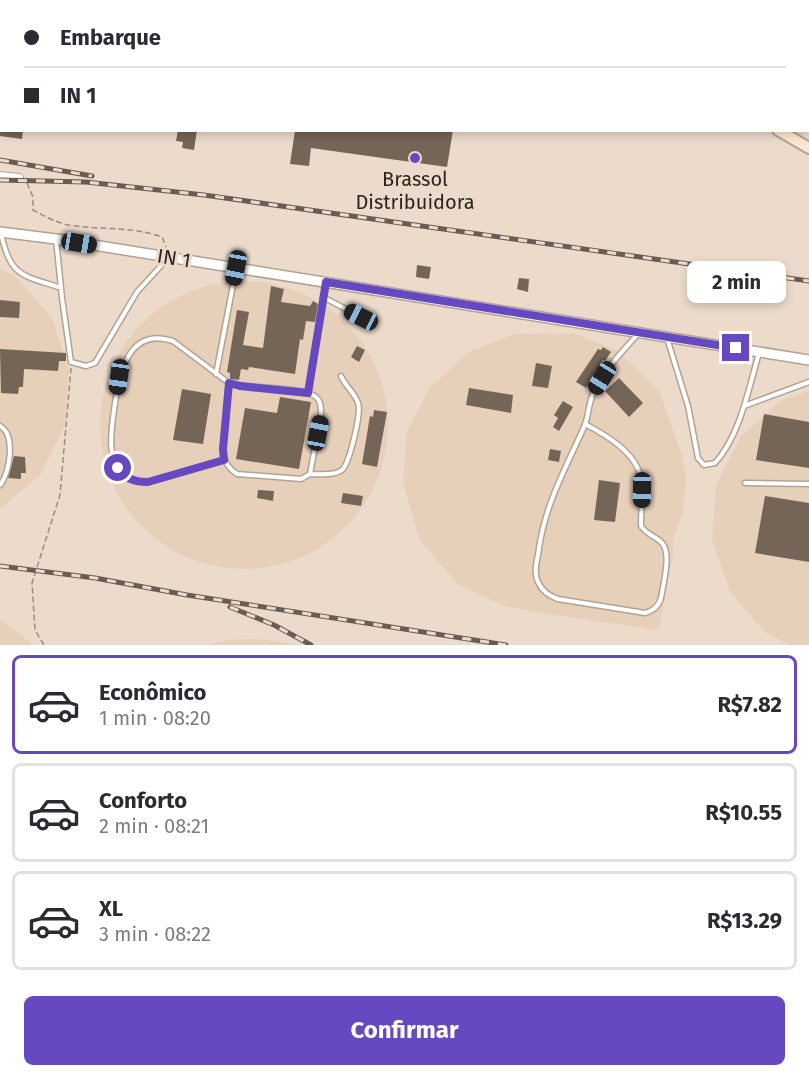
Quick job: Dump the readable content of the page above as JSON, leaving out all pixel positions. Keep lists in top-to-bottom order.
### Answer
{
  "streets": {
    "street": ["IN 1"]
  },
  "places": ["Brassol Distribuidora"],
  "page": {
    "banner": ["Embarque", "IN 1"],
    "bubble": "2 min",
    "list": [
      {
        "name": "Econômico",
        "note": "1 min · 08:20",
        "value": "R$7.82"
      },
      {
        "name": "Conforto",
        "note": "2 min · 08:21",
        "value": "R$10.55"
      },
      {
        "name": "XL",
        "note": "3 min · 08:22",
        "value": "R$13.29"
      }
    ],
    "buttons": "Confirmar"
  }
}
